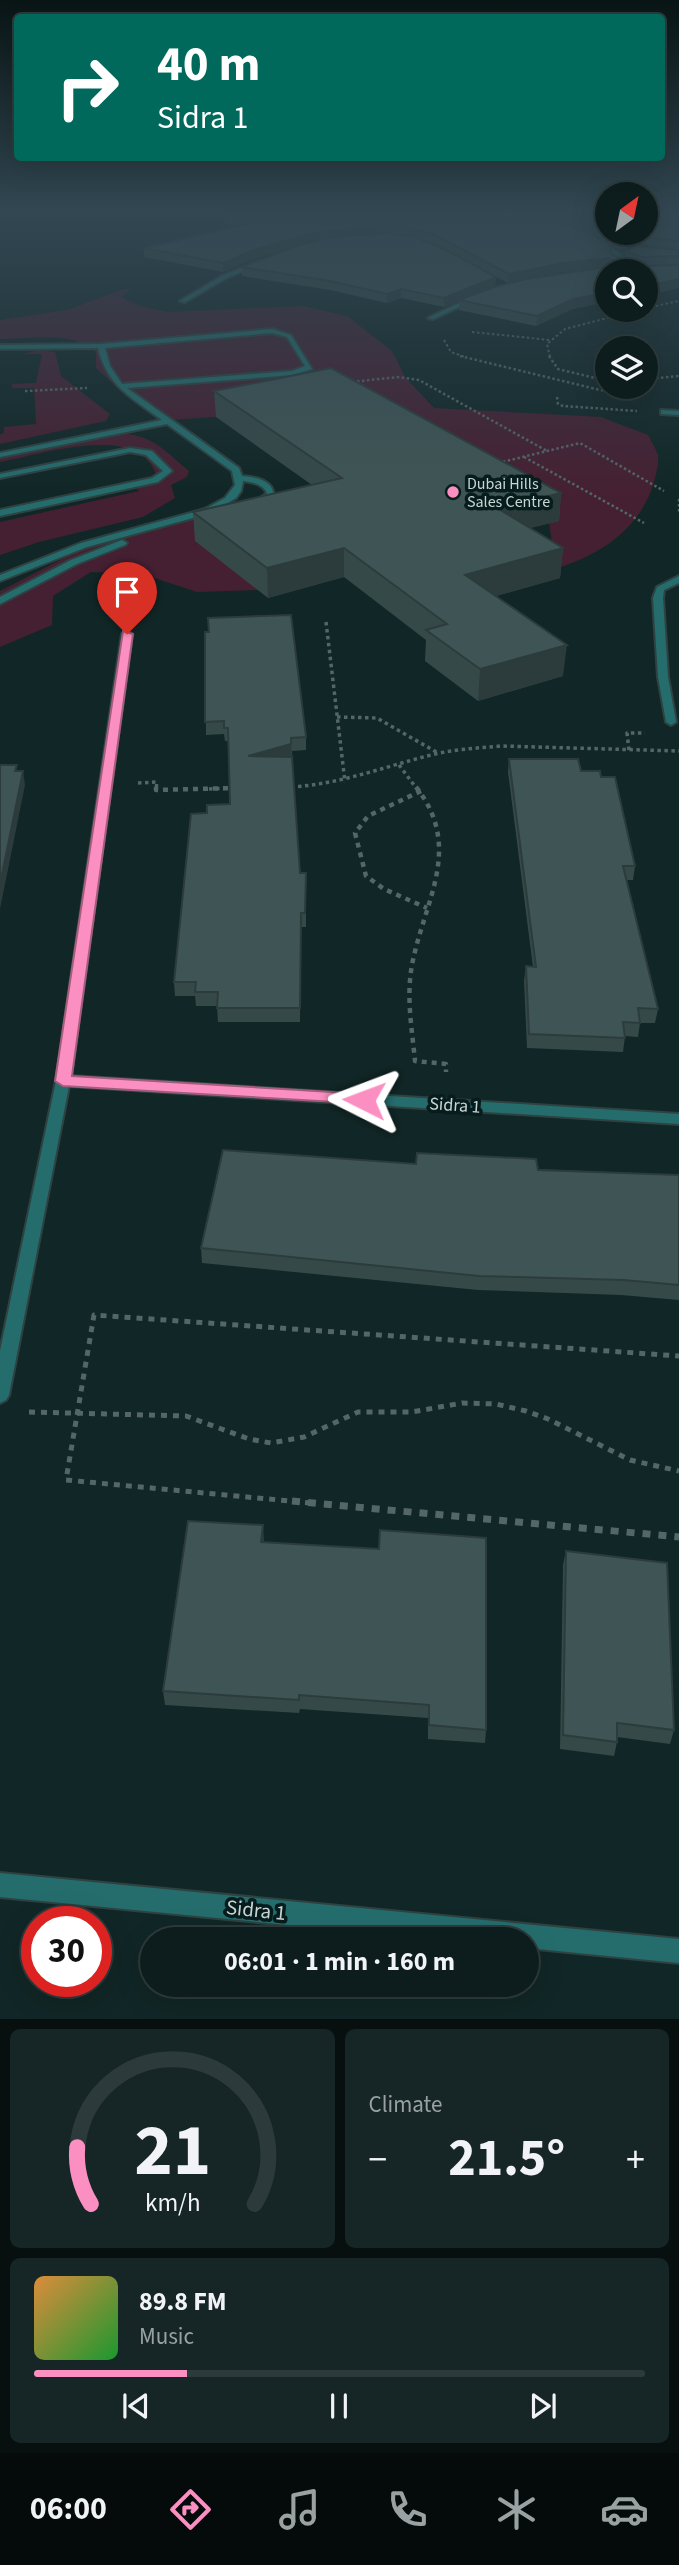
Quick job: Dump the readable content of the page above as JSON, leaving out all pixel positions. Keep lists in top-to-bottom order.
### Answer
{
  "streets": {
    "street": ["Sidra 1"]
  },
  "places": ["Dubai Hills Sales Centre"],
  "north": "top right",
  "page": {
    "turn": ["40 m", "Sidra 1"],
    "limit": "30",
    "trip": "06:01 · 1 min · 160 m",
    "tile": "Climate",
    "heat": ["−", "21.5°", "+"],
    "song": ["89.8 FM", "Music"],
    "tabs": "06:00",
    "gauge": ["21", "km/h"]
  }
}
